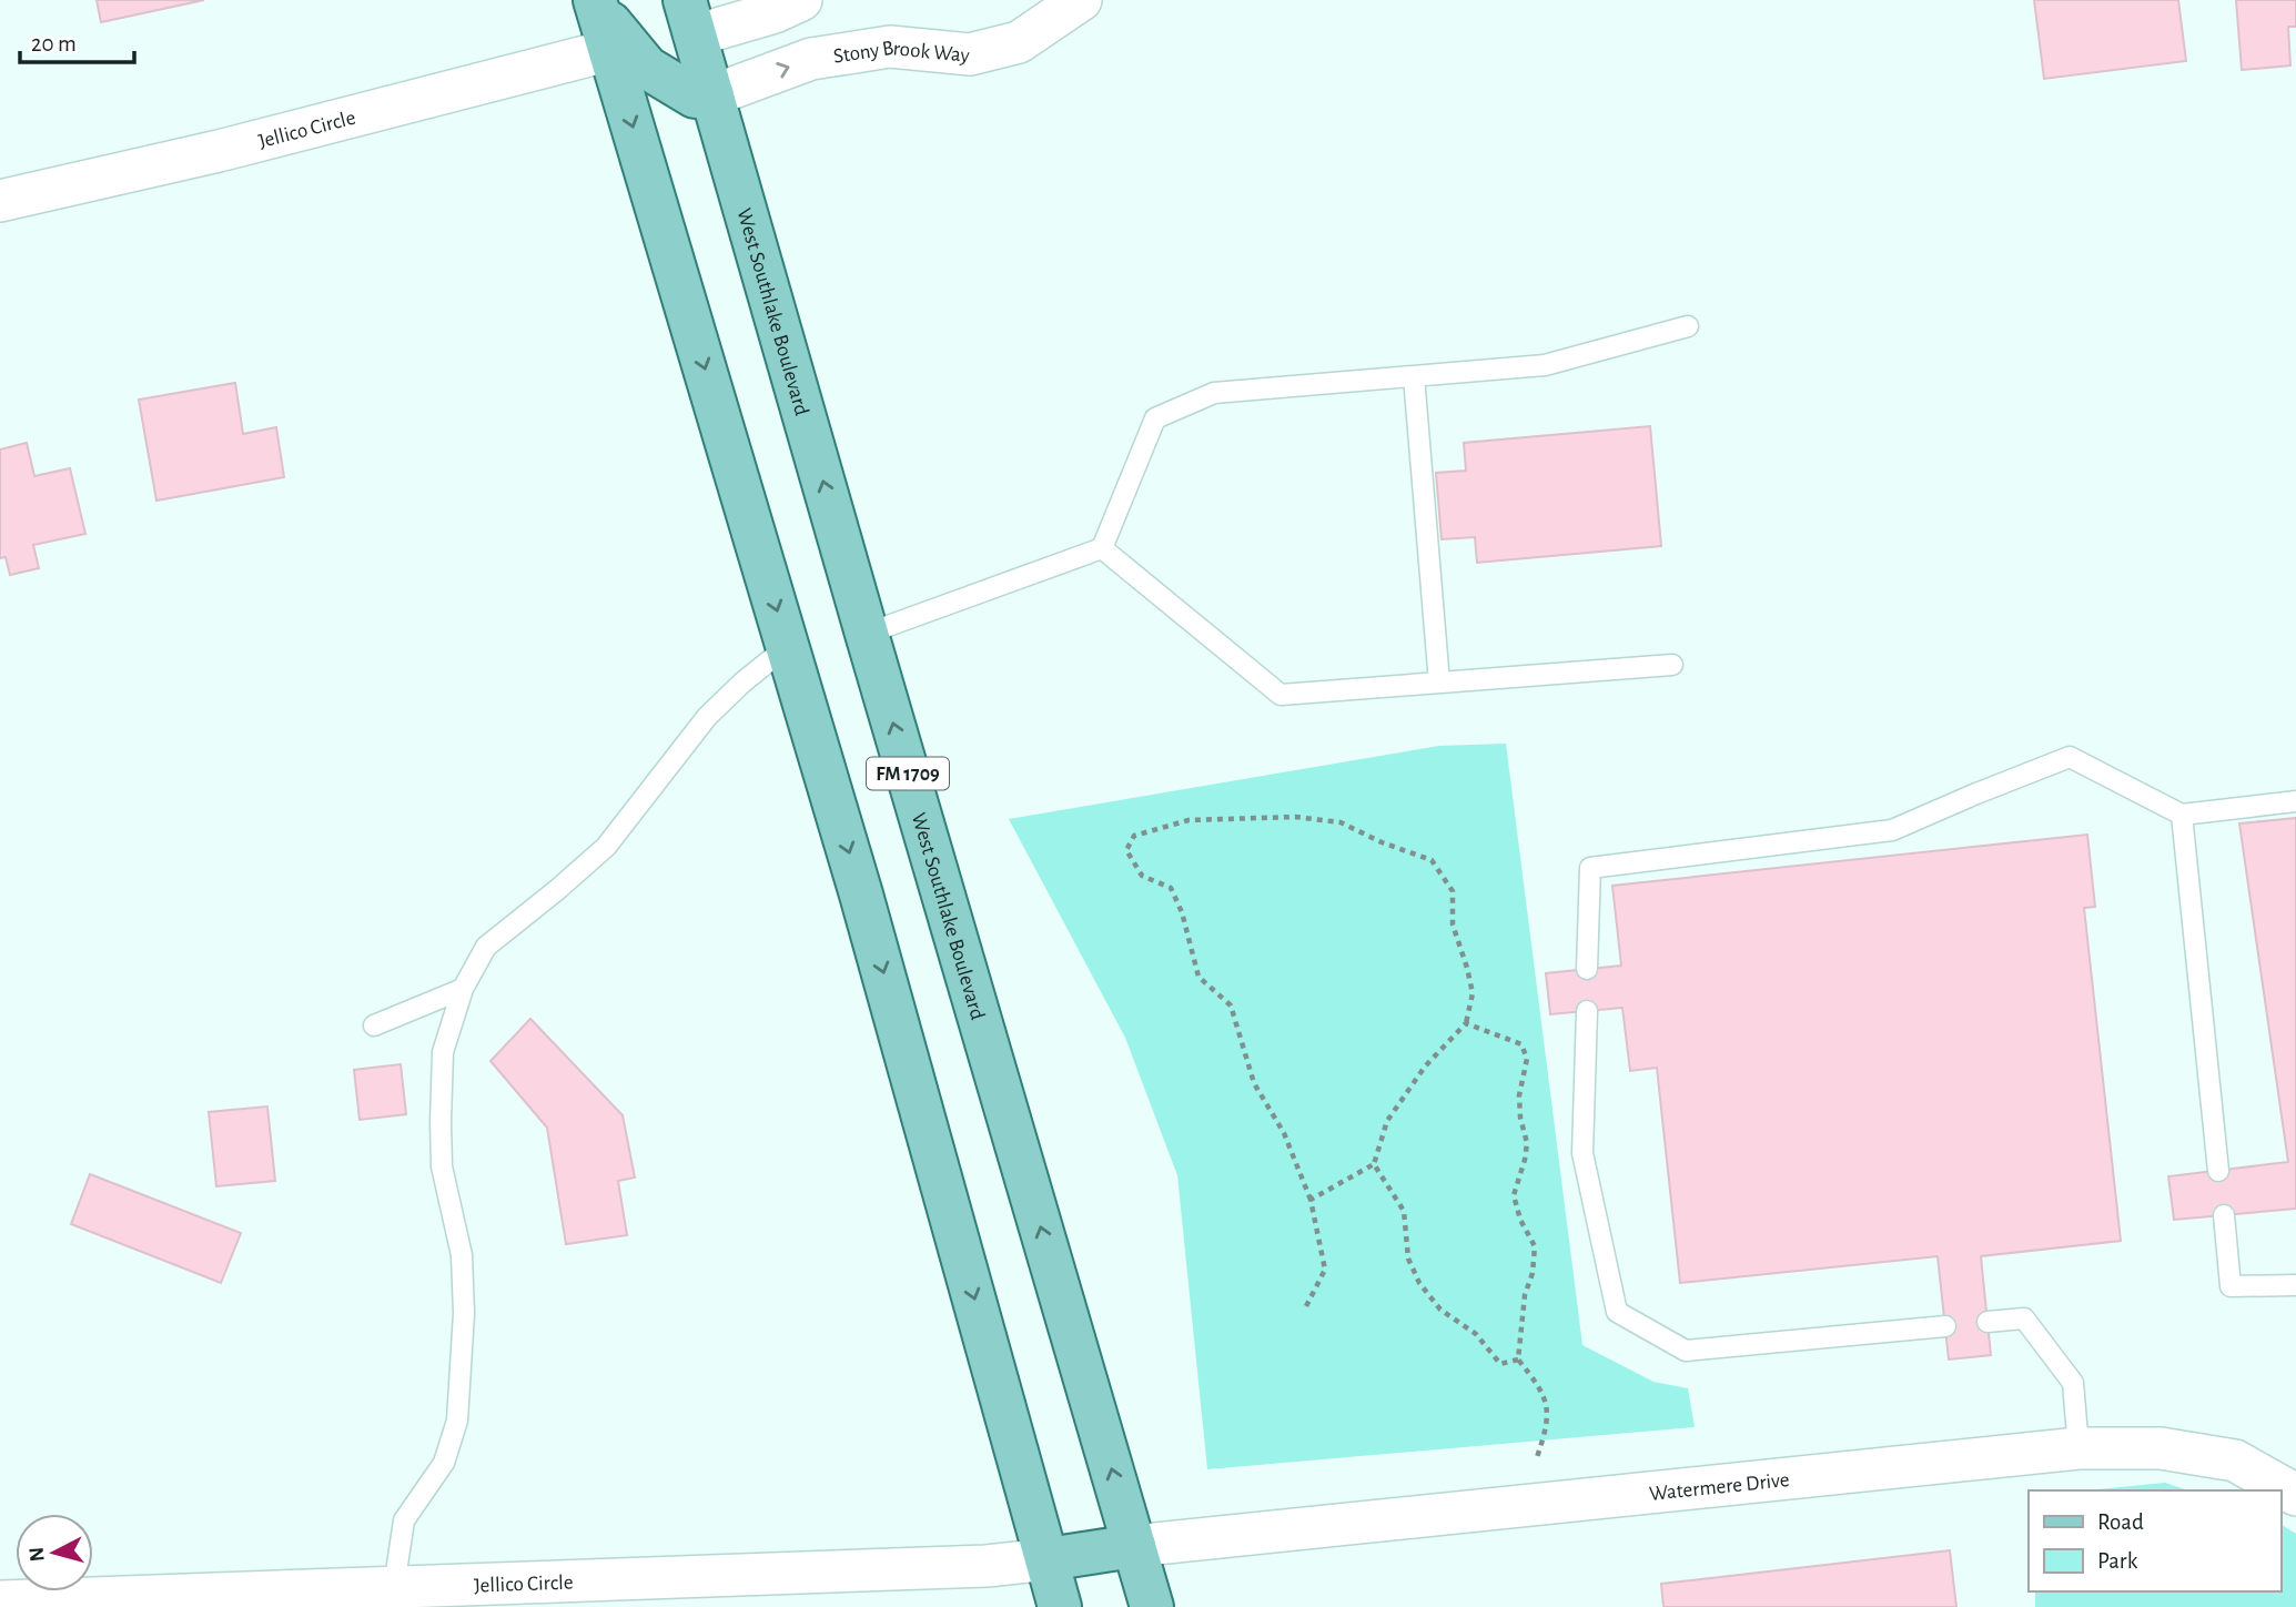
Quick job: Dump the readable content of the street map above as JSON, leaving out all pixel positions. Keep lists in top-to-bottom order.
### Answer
{
  "streets": {
    "main road": ["West Southlake Boulevard", "FM 1709"],
    "street": ["Stony Brook Way", "Jellico Circle", "Watermere Drive"]
  },
  "crossings": [
    ["Stony Brook Way", "West Southlake Boulevard"],
    ["West Southlake Boulevard", "Watermere Drive"]
  ],
  "legend": ["Road", "Park"],
  "scale_bar": "20 m",
  "north": "left"
}
